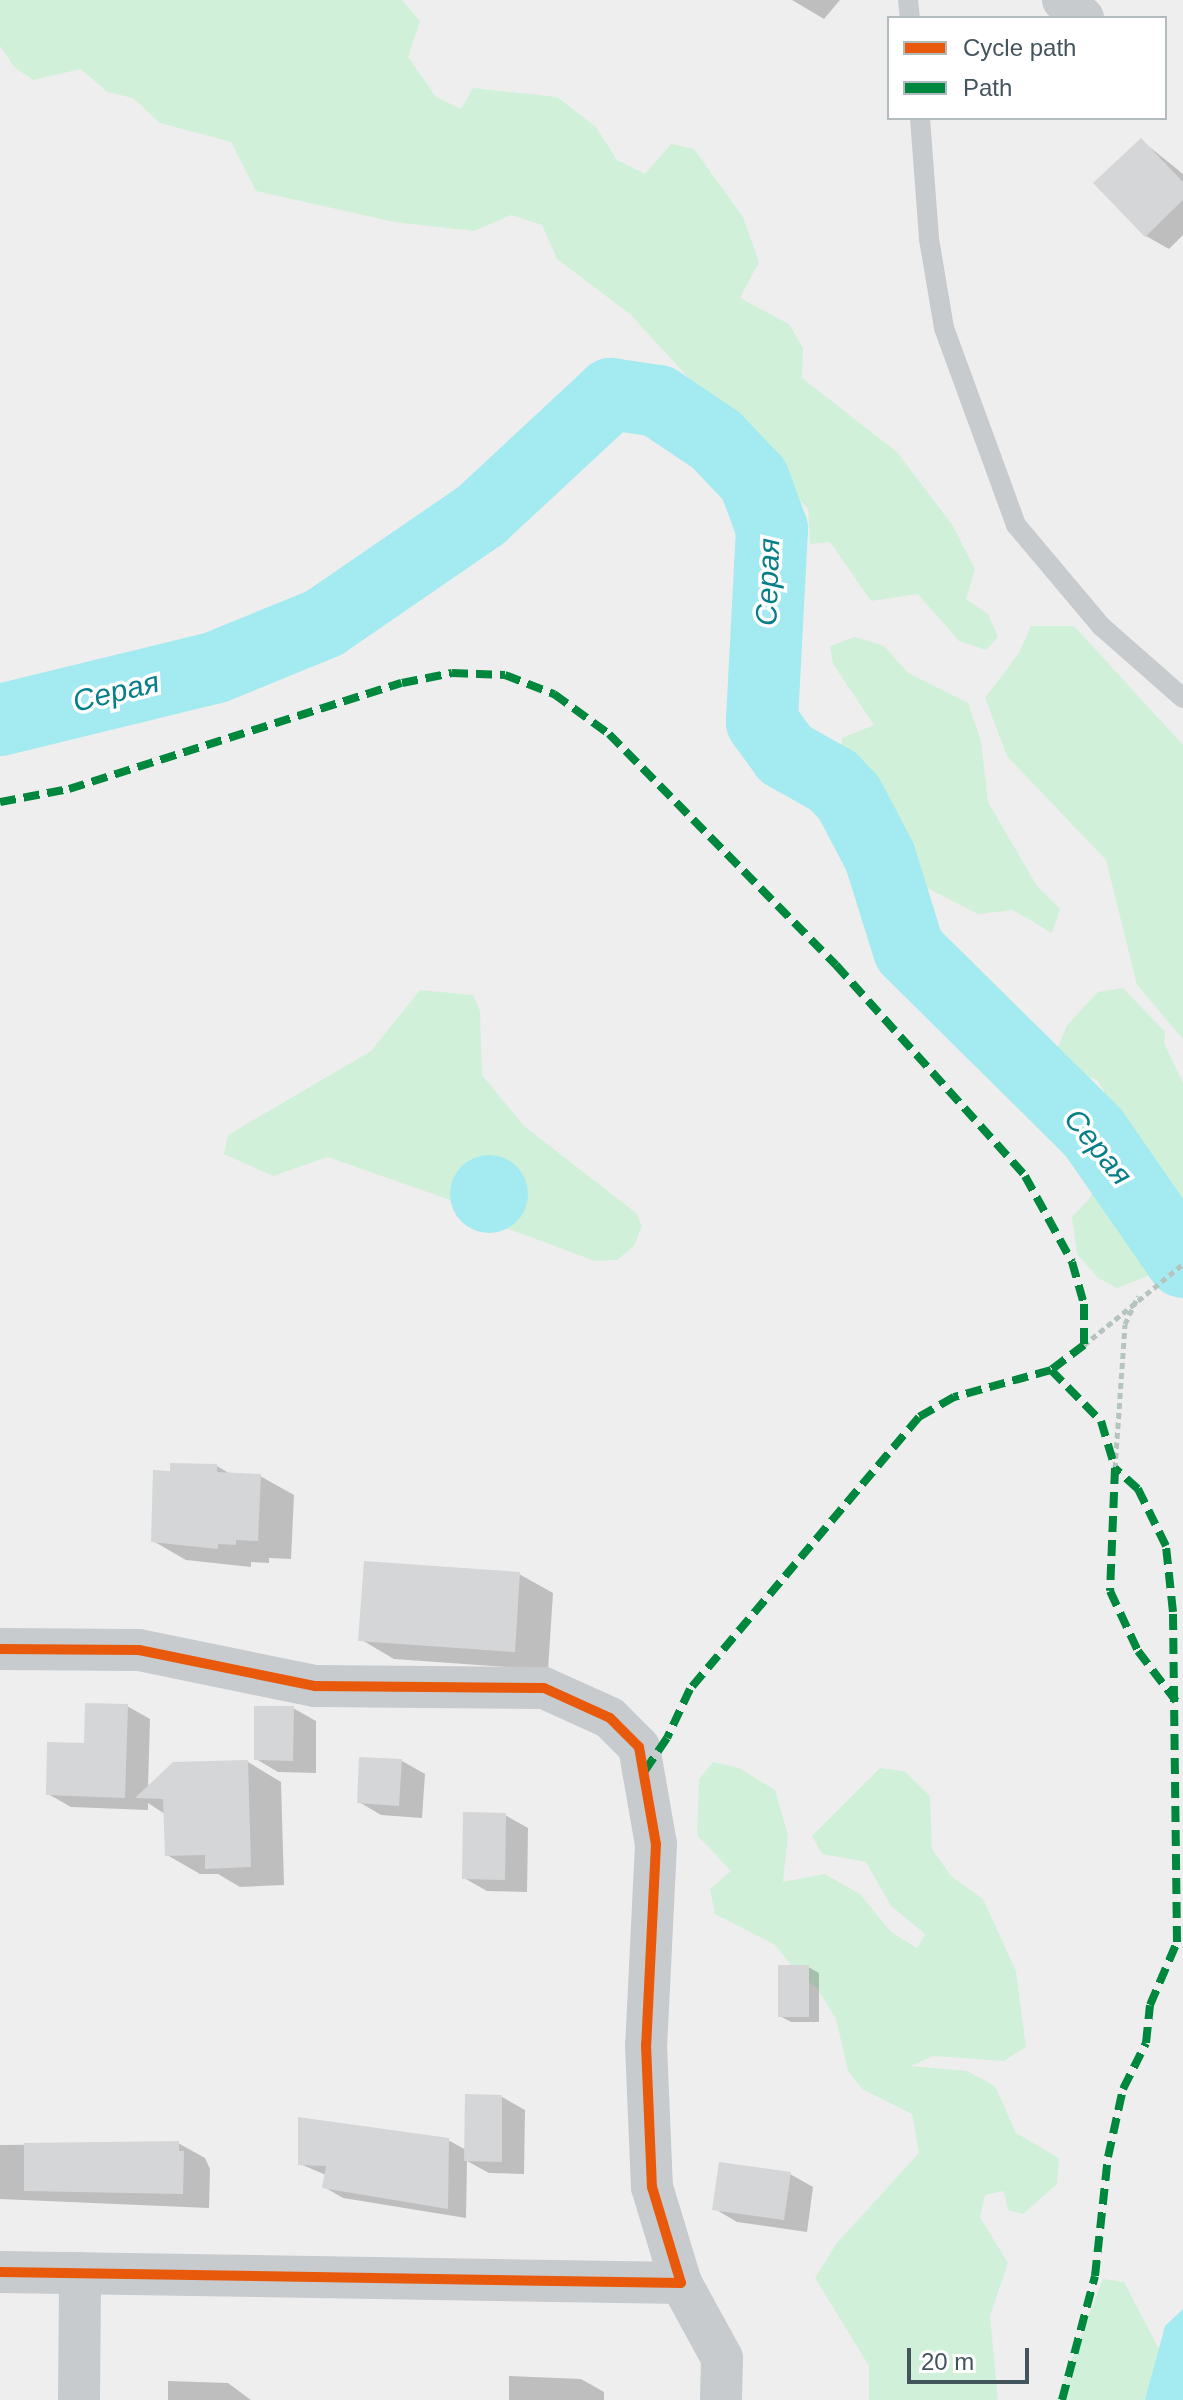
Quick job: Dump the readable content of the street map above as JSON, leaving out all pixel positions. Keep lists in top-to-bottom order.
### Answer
{
  "water": ["Серая"],
  "legend": ["Cycle path", "Path"],
  "scale_bar": "20 m"
}
